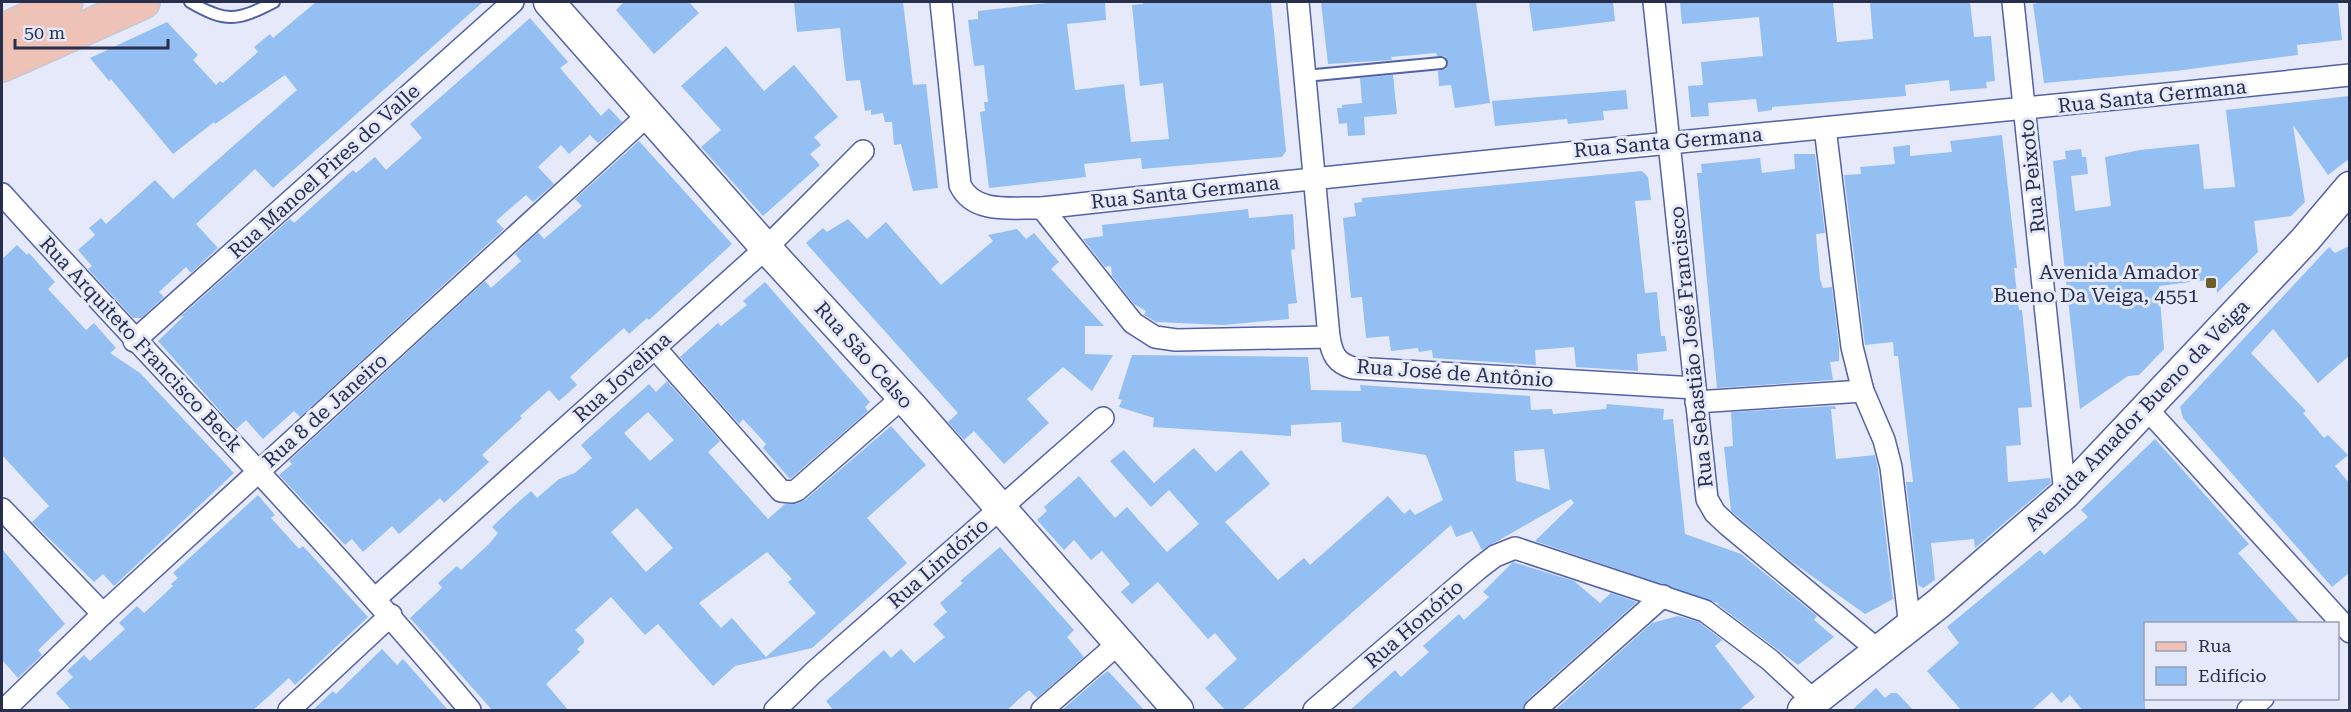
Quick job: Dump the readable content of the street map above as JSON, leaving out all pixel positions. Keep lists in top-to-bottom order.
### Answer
{
  "streets": {
    "street": [
      "Rua Santa Germana",
      "Rua Manoel Pires do Valle",
      "Rua Peixoto",
      "Rua Arquiteto Francisco Beck",
      "Rua Sebastião José Francisco",
      "Rua São Celso",
      "Rua José de Antônio",
      "Rua Jovelina",
      "Rua 8 de Janeiro",
      "Avenida Amador Bueno da Veiga",
      "Rua Lindório",
      "Rua Honório"
    ]
  },
  "crossings": [
    ["Rua Santa Germana", "Rua Peixoto"],
    ["Rua Santa Germana", "Rua Sebastião José Francisco"],
    ["Rua Santa Germana", "Rua José de Antônio"],
    ["Rua Manoel Pires do Valle", "Rua Arquiteto Francisco Beck"],
    ["Rua Peixoto", "Avenida Amador Bueno da Veiga"],
    ["Rua Arquiteto Francisco Beck", "Rua Jovelina"],
    ["Rua Arquiteto Francisco Beck", "Rua 8 de Janeiro"],
    ["Rua Sebastião José Francisco", "Rua José de Antônio"],
    ["Rua Sebastião José Francisco", "Avenida Amador Bueno da Veiga"],
    ["Rua São Celso", "Rua Jovelina"],
    ["Rua São Celso", "Rua 8 de Janeiro"],
    ["Rua São Celso", "Rua Lindório"]
  ],
  "places": {
    "transit": ["Avenida Amador Bueno Da Veiga, 4551"]
  },
  "legend": ["Rua", "Edifício"],
  "scale_bar": "50 m"
}
